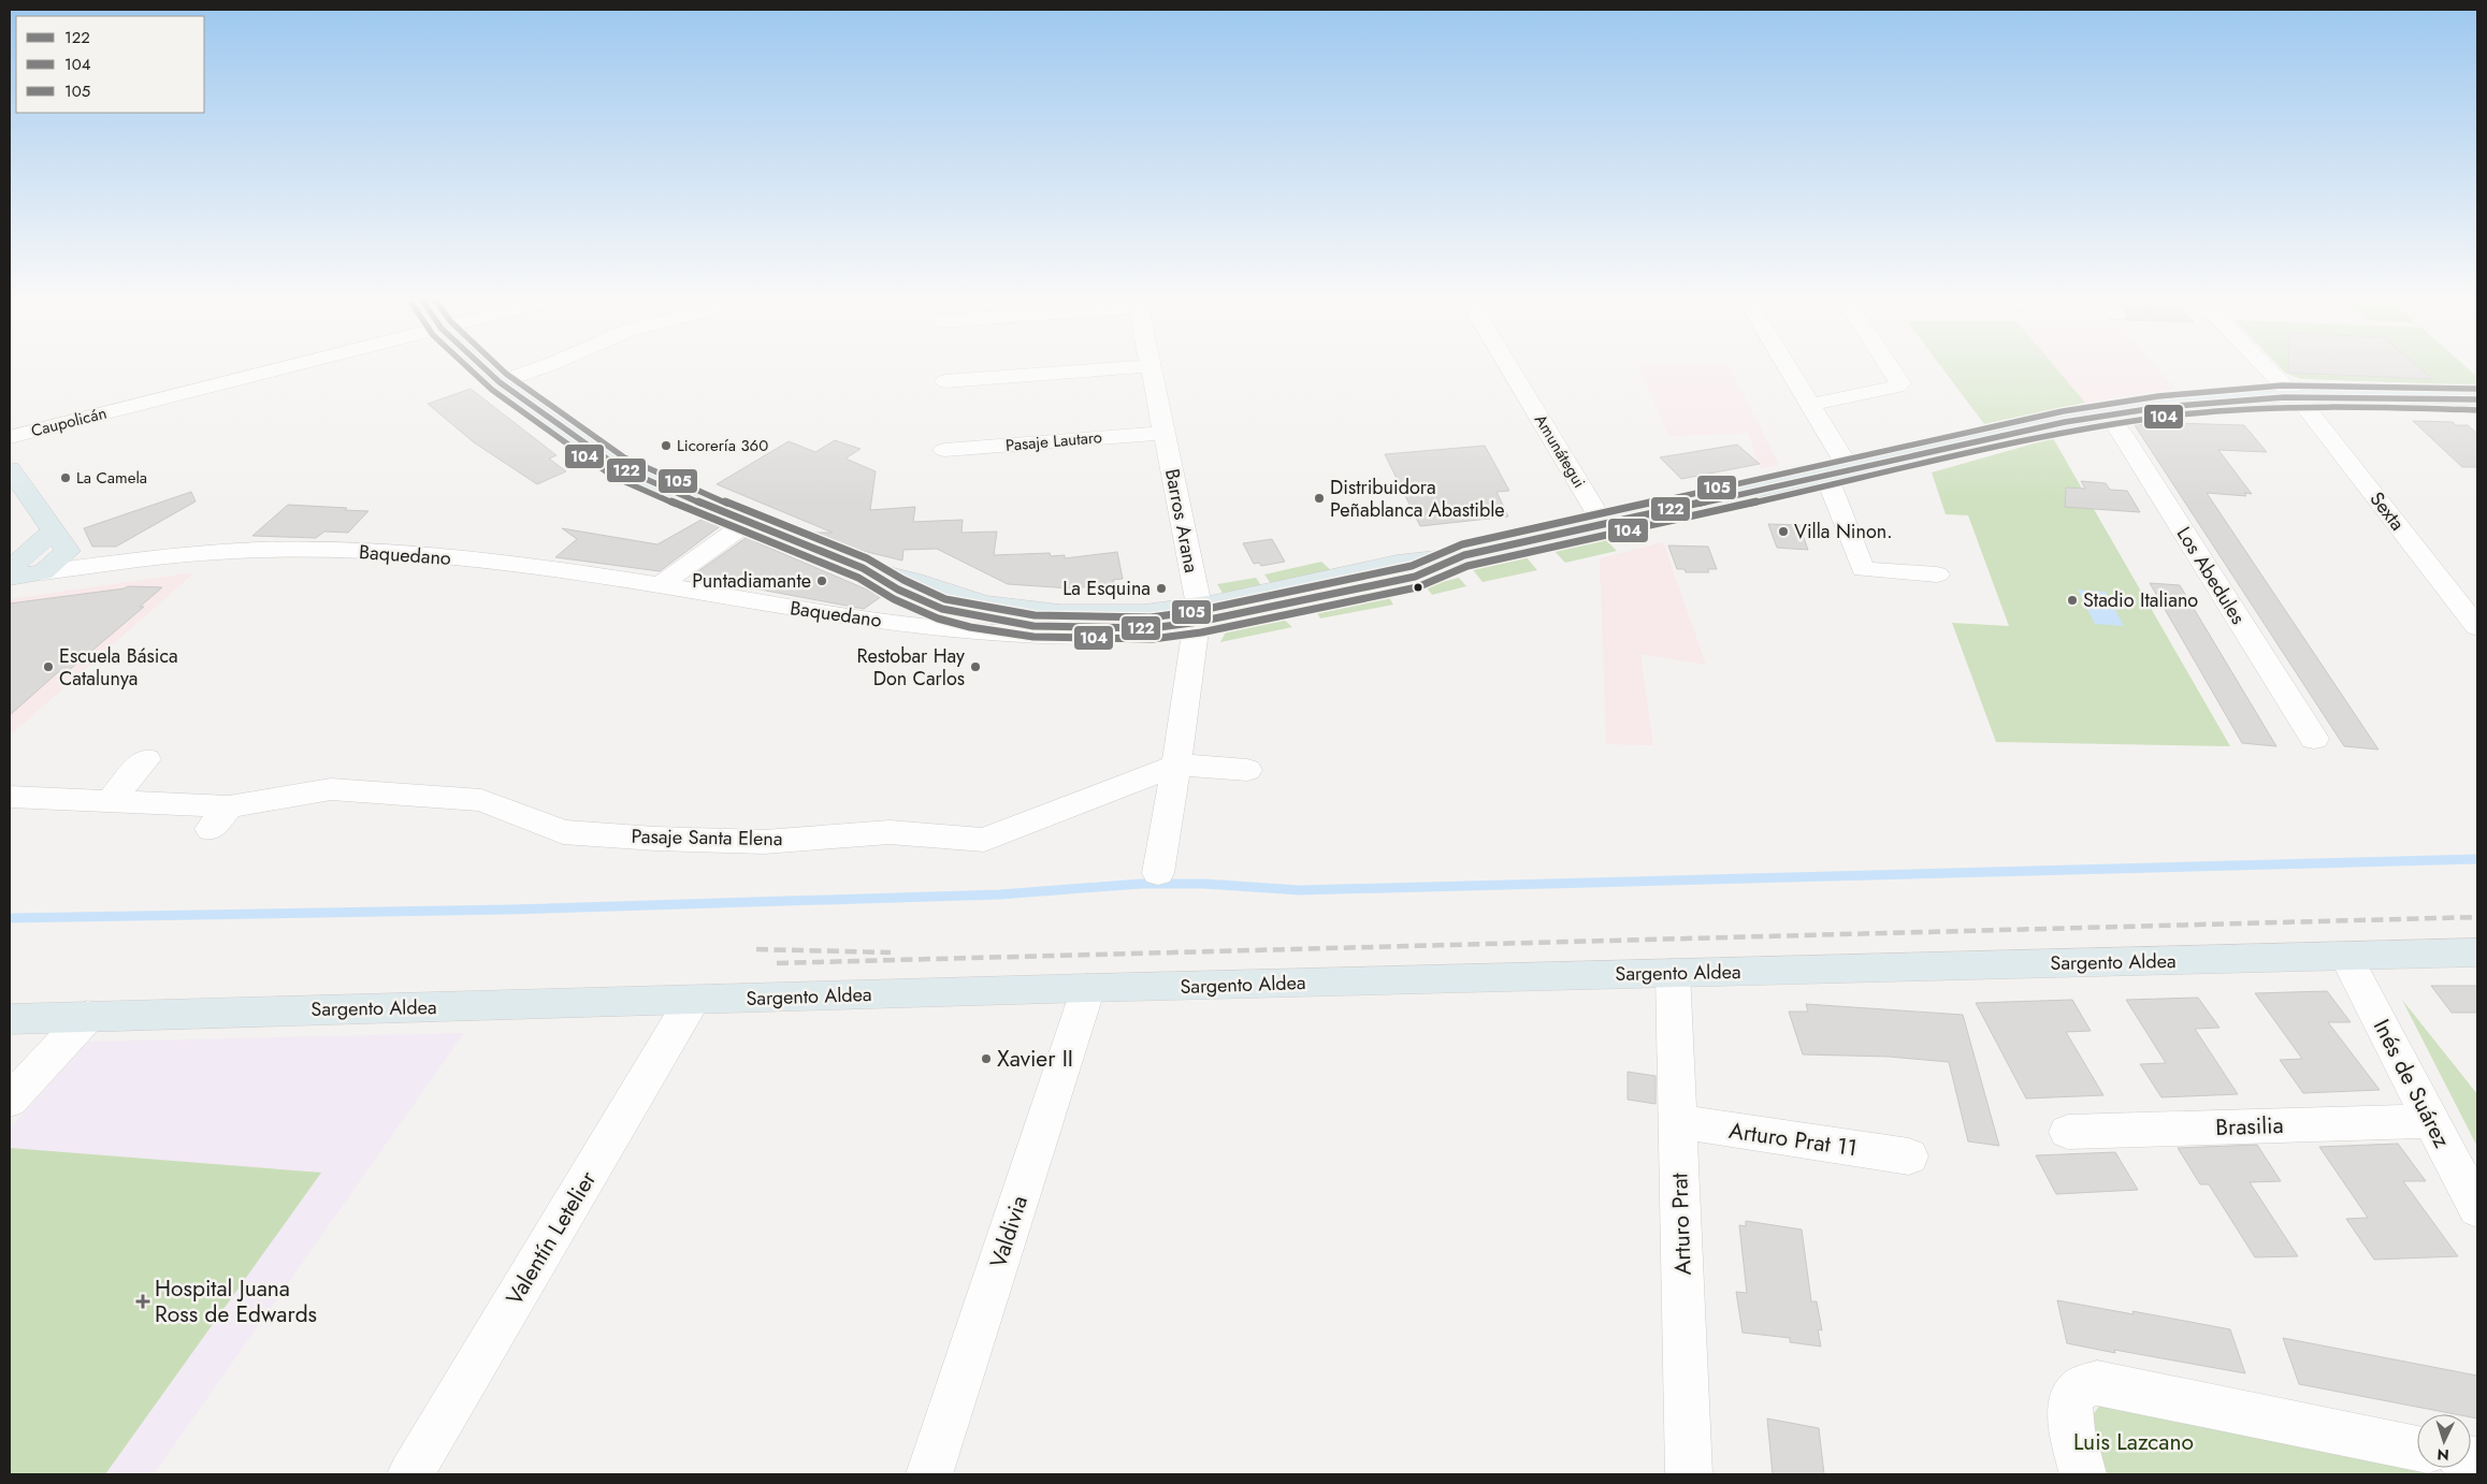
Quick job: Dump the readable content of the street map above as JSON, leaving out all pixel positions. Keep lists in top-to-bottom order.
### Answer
{
  "streets": {
    "main road": ["Baquedano", "Sargento Aldea"],
    "street": [
      "Caupolicán",
      "Pasaje Lautaro",
      "Amunátegui",
      "Sexta",
      "Barros Arana",
      "Los Abedules",
      "Pasaje Santa Elena",
      "Inés de Suárez",
      "Brasilia",
      "Arturo Prat 11",
      "Arturo Prat",
      "Valdivia",
      "Valentín Letelier"
    ]
  },
  "crossings": [
    ["Pasaje Lautaro", "Barros Arana"],
    ["Amunátegui", "Baquedano"],
    ["Sexta", "Baquedano"],
    ["Barros Arana", "Baquedano"],
    ["Barros Arana", "Pasaje Santa Elena"],
    ["Baquedano", "Los Abedules"],
    ["Sargento Aldea", "Inés de Suárez"],
    ["Sargento Aldea", "Arturo Prat"],
    ["Sargento Aldea", "Valdivia"],
    ["Sargento Aldea", "Valentín Letelier"],
    ["Inés de Suárez", "Brasilia"],
    ["Arturo Prat 11", "Arturo Prat"]
  ],
  "parks": ["Luis Lazcano"],
  "places": {
    "other": [
      "Licorería 360",
      "La Camela",
      "Distribuidora Peñablanca Abastible",
      "Villa Ninon.",
      "Puntadiamante",
      "La Esquina",
      "Stadio Italiano",
      "Escuela Básica Catalunya",
      "Restobar Hay Don Carlos",
      "Xavier II"
    ],
    "health": ["Hospital Juana Ross de Edwards"]
  },
  "lines": ["transit line 122", "transit line 104", "transit line 105"],
  "legend": ["122", "104", "105"],
  "north": "bottom"
}
